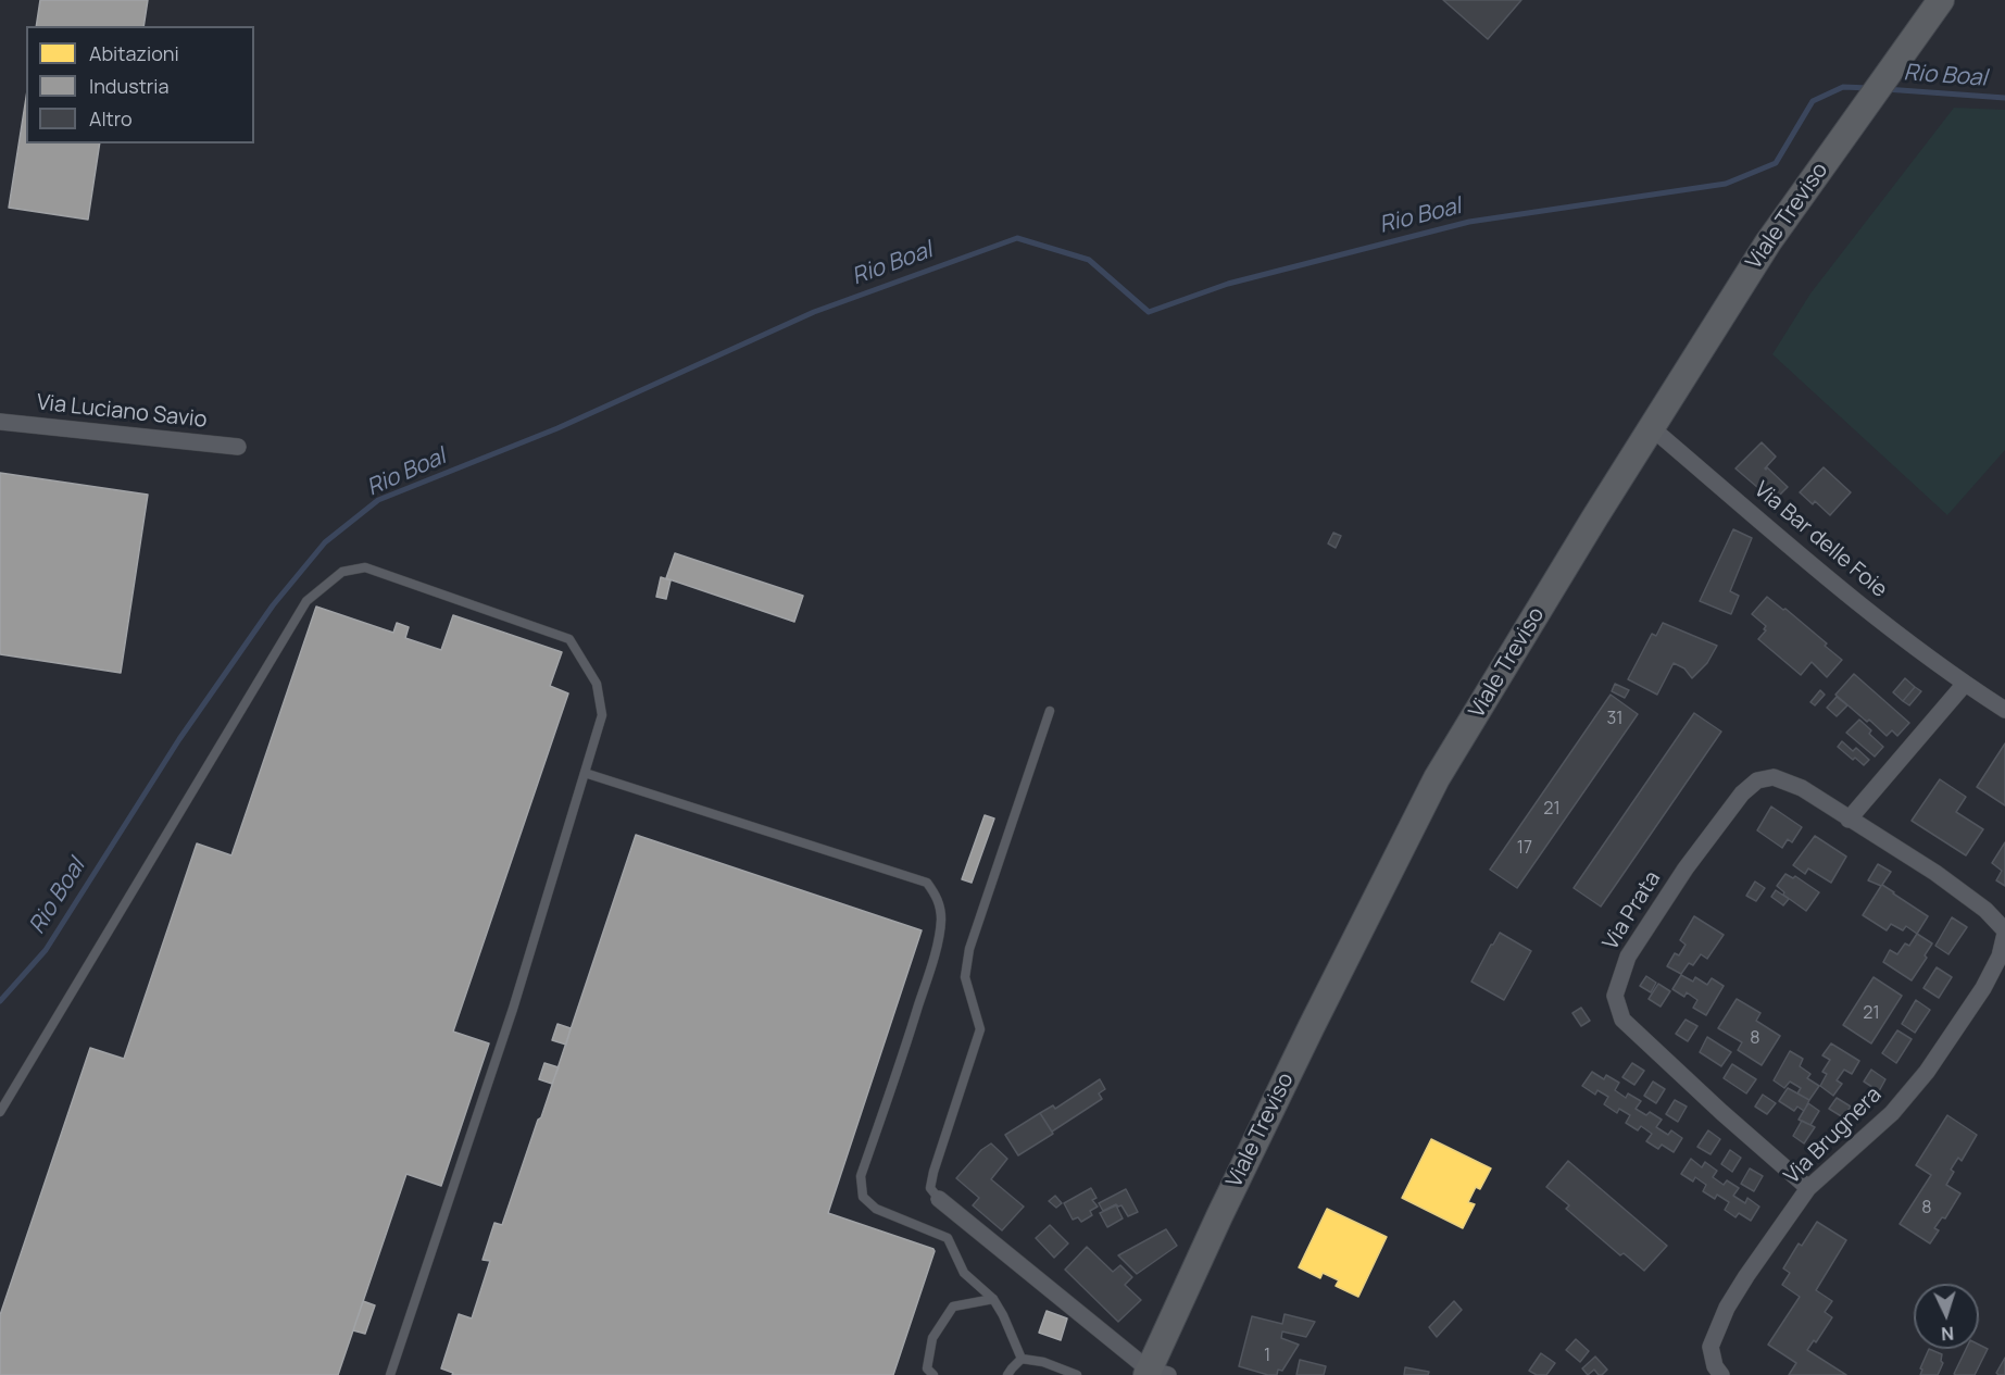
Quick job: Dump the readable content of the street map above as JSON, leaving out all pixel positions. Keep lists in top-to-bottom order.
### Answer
{
  "streets": {
    "main road": ["Viale Treviso"],
    "street": [
      "Via Luciano Savio",
      "Via Bar delle Foie",
      "Via Prata",
      "Via Brugnera"
    ]
  },
  "crossings": [
    ["Viale Treviso", "Via Bar delle Foie"],
    ["Via Prata", "Via Brugnera"]
  ],
  "water": ["Rio Boal"],
  "house_numbers": [
    "31",
    "21",
    "17",
    "21",
    "8",
    "8",
    "1"
  ],
  "legend": ["Abitazioni", "Industria", "Altro"],
  "north": "bottom"
}
